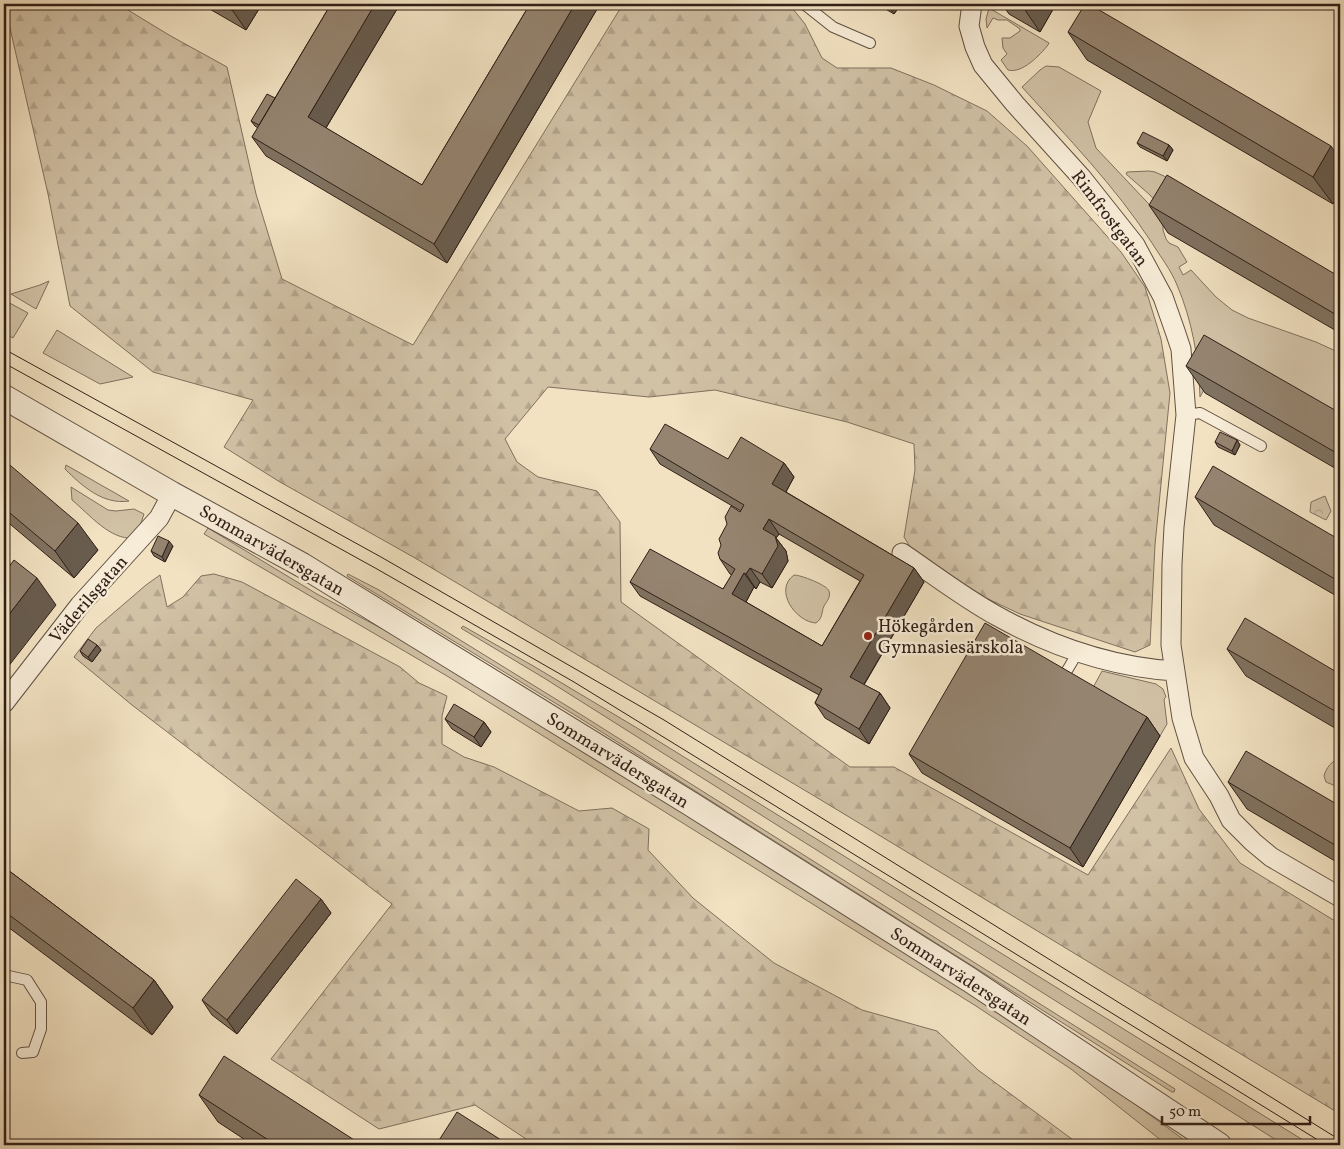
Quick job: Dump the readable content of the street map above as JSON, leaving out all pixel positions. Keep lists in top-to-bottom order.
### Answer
{
  "streets": {
    "street": ["Rimfrostgatan", "Sommarvädersgatan", "Väderilsgatan"]
  },
  "crossings": [
    ["Sommarvädersgatan", "Väderilsgatan"]
  ],
  "places": ["Hökegården Gymnasiesärskola"],
  "scale_bar": "50 m"
}
